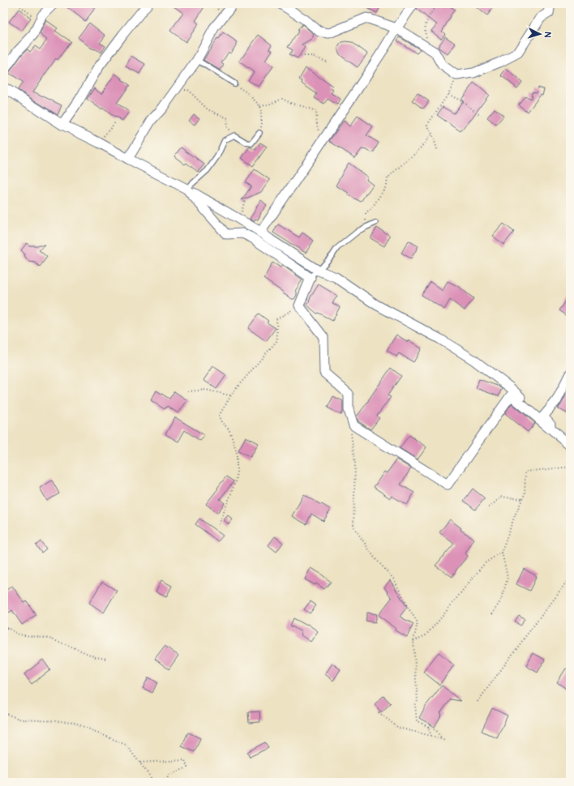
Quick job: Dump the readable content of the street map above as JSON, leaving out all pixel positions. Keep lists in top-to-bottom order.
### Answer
{
  "north": "right"
}
